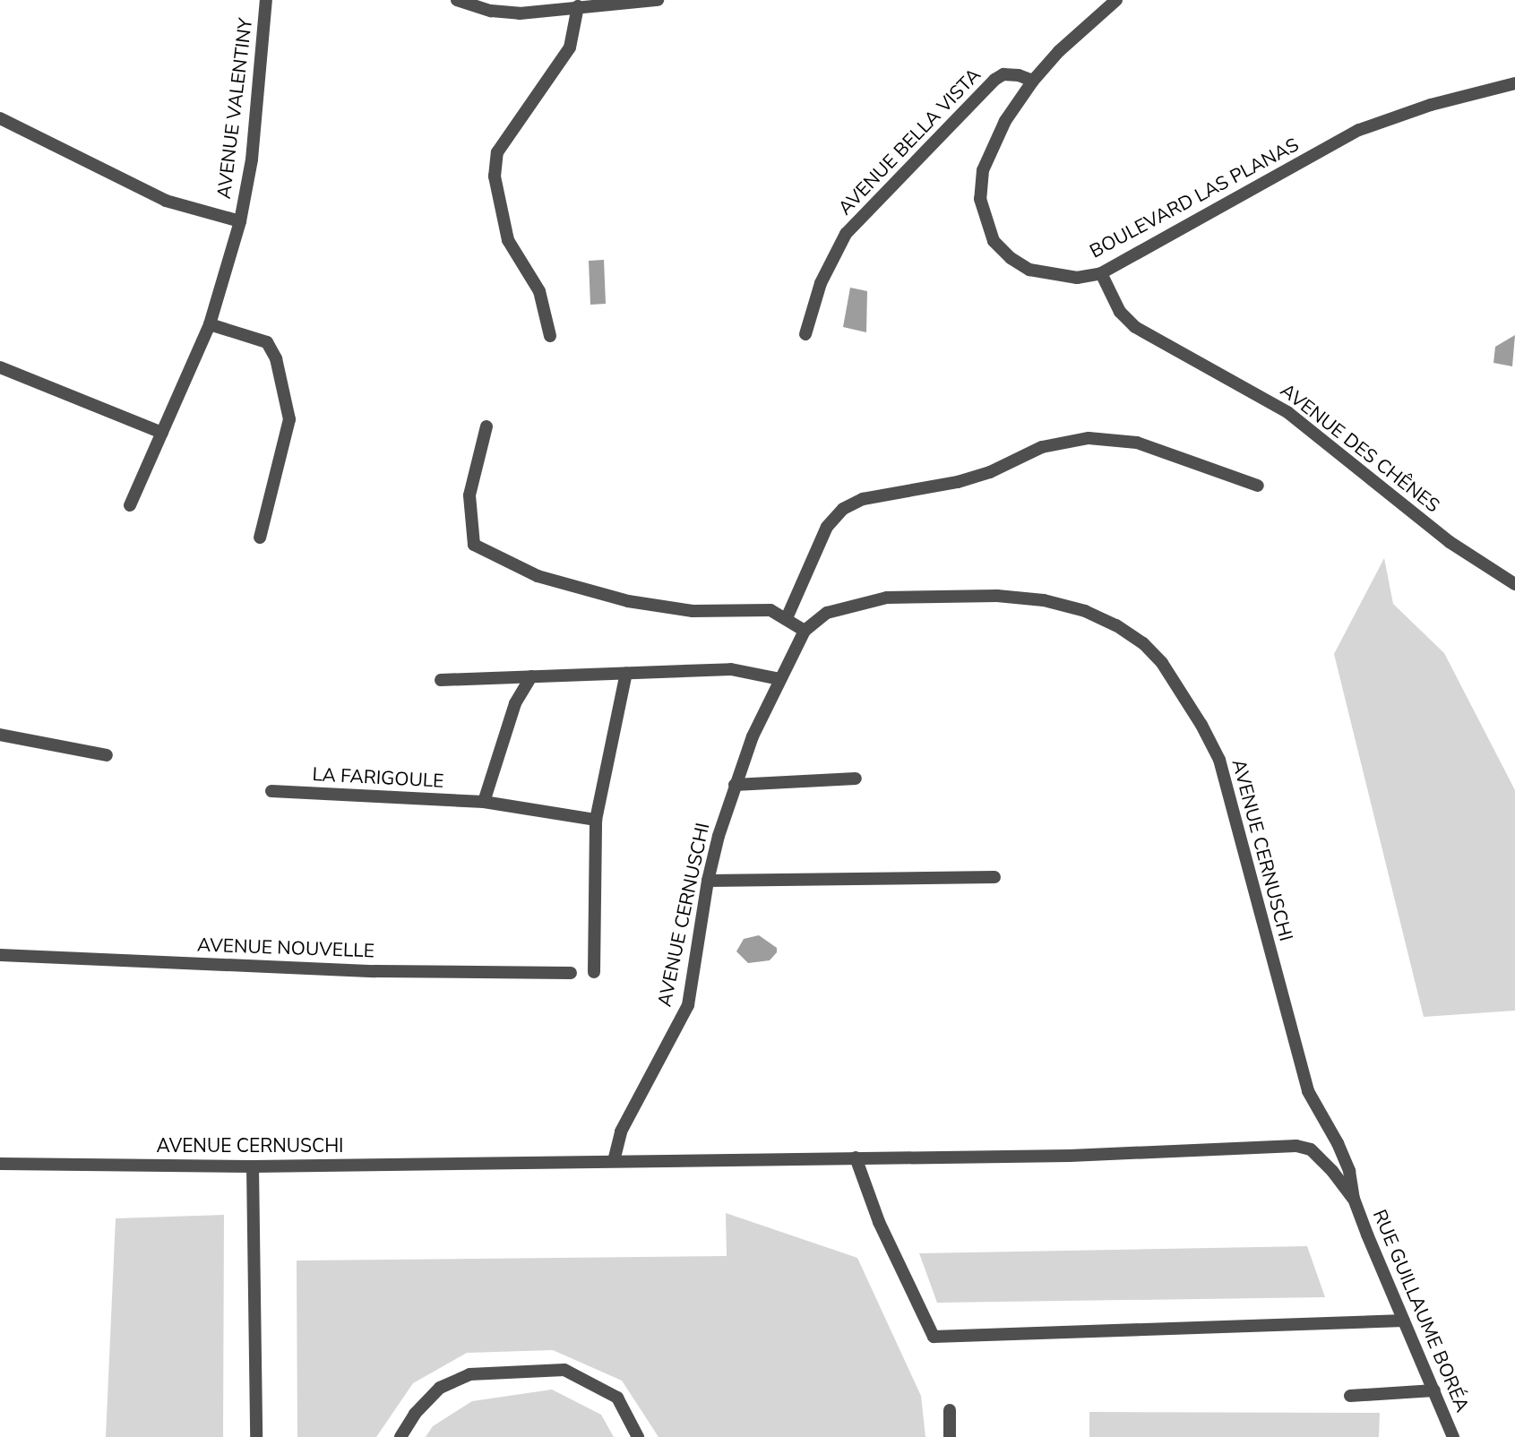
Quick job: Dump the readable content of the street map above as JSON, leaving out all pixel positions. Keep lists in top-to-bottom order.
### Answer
{
  "streets": {
    "street": [
      "AVENUE VALENTINY",
      "AVENUE BELLA VISTA",
      "BOULEVARD LAS PLANAS",
      "AVENUE DES CHÊNES",
      "LA FARIGOULE",
      "AVENUE CERNUSCHI",
      "AVENUE NOUVELLE",
      "RUE GUILLAUME BORÉA"
    ]
  },
  "crossings": [
    ["AVENUE BELLA VISTA", "BOULEVARD LAS PLANAS"],
    ["BOULEVARD LAS PLANAS", "AVENUE DES CHÊNES"],
    ["AVENUE CERNUSCHI", "RUE GUILLAUME BORÉA"]
  ]
}
